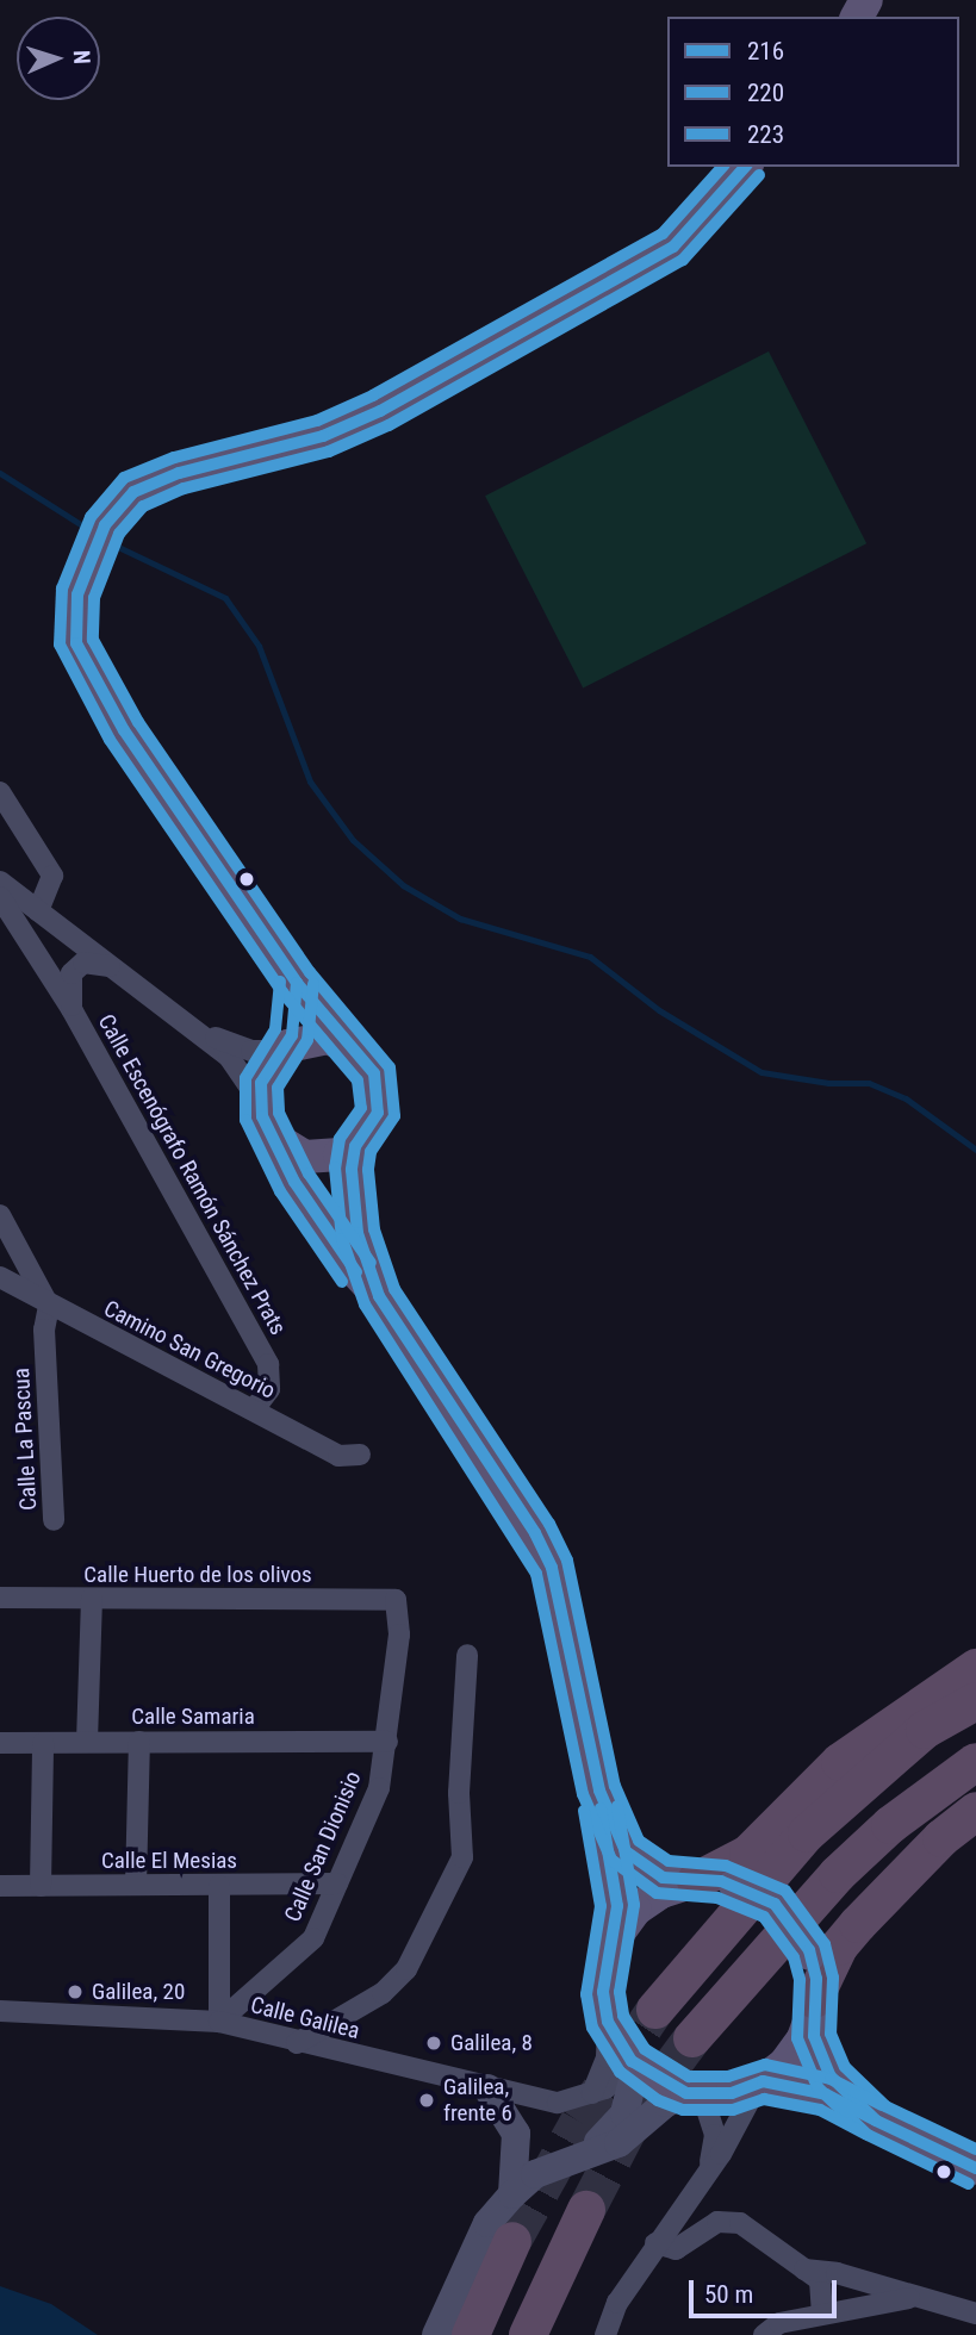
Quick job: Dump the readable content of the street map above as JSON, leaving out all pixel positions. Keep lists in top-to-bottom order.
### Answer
{
  "streets": {
    "street": [
      "Calle Escenógrafo Ramón Sánchez Prats",
      "Camino San Gregorio",
      "Calle La Pascua",
      "Calle Huerto de los olivos",
      "Calle Samaria",
      "Calle San Dionisio",
      "Calle El Mesias",
      "Calle Galilea"
    ]
  },
  "crossings": [
    ["Calle Escenógrafo Ramón Sánchez Prats", "Camino San Gregorio"],
    ["Camino San Gregorio", "Calle La Pascua"],
    ["Calle Huerto de los olivos", "Calle San Dionisio"],
    ["Calle Samaria", "Calle San Dionisio"],
    ["Calle San Dionisio", "Calle El Mesias"],
    ["Calle San Dionisio", "Calle Galilea"]
  ],
  "places": ["Galilea, 20", "Galilea, 8", "Galilea, frente 6"],
  "lines": ["transit line 216", "transit line 220", "transit line 223"],
  "legend": ["216", "220", "223"],
  "scale_bar": "50 m",
  "north": "right"
}
